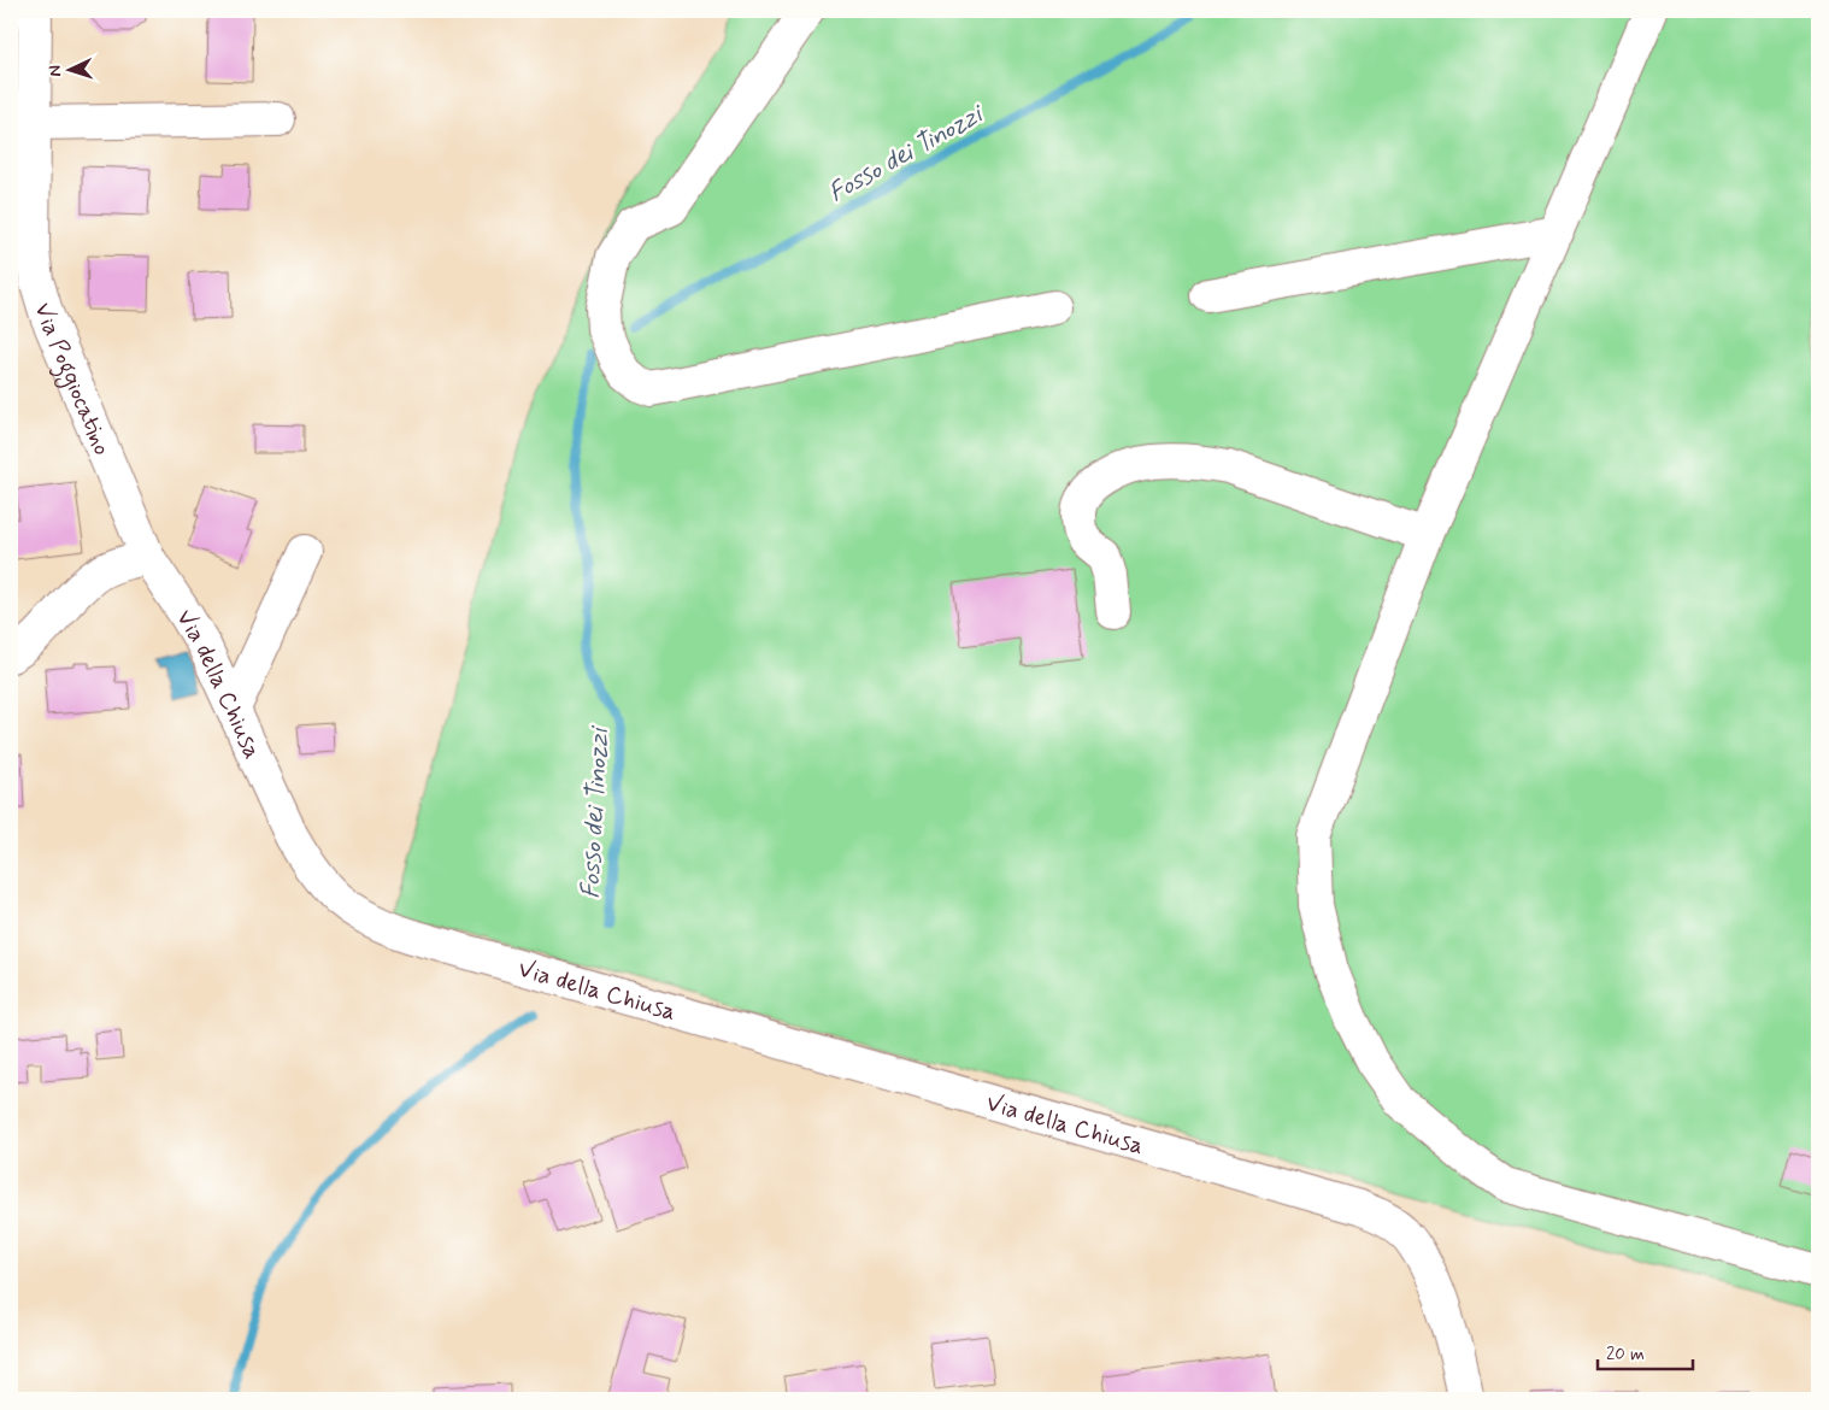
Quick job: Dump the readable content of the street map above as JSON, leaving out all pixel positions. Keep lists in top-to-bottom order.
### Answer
{
  "streets": {
    "street": ["Via Poggiocatino", "Via della Chiusa"]
  },
  "crossings": [
    ["Via Poggiocatino", "Via della Chiusa"]
  ],
  "water": ["Fosso dei Tinozzi"],
  "scale_bar": "20 m",
  "north": "left"
}
